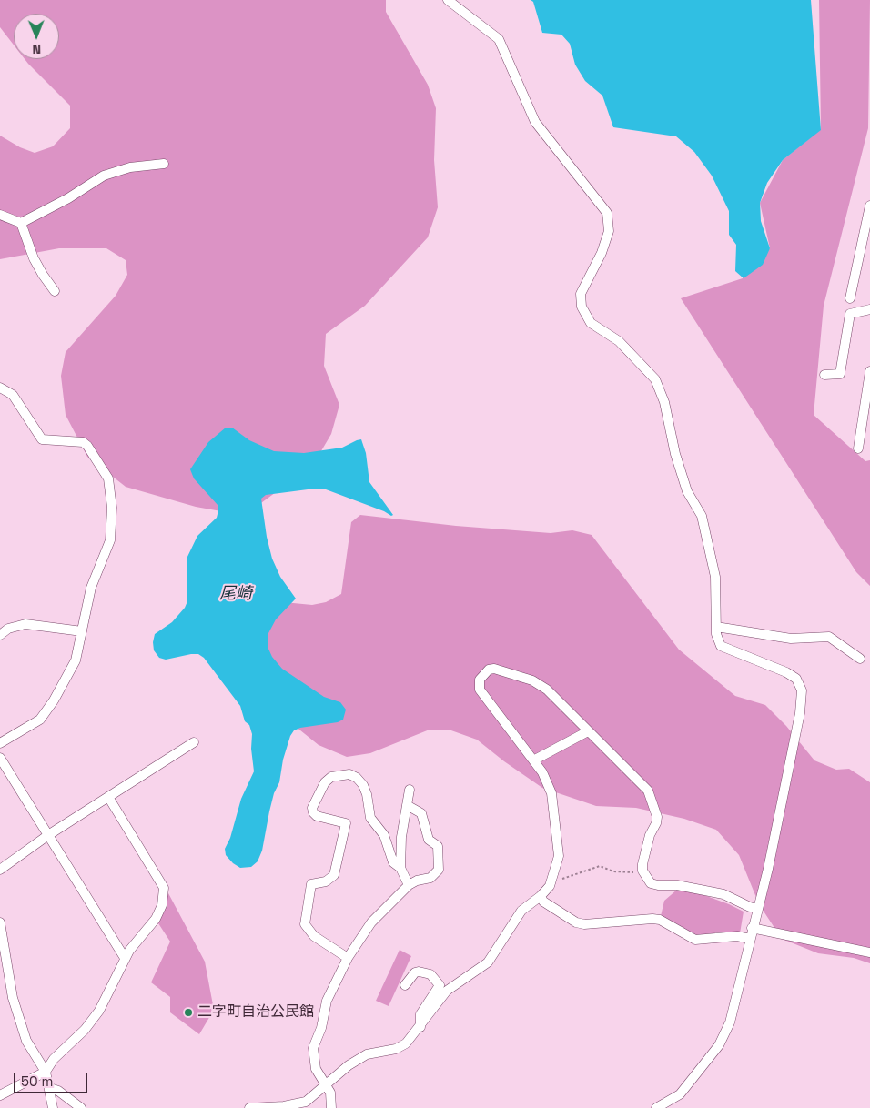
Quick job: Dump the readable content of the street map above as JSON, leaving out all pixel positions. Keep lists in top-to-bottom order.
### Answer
{
  "water": ["尾崎"],
  "places": ["二字町自治公民館"],
  "scale_bar": "50 m",
  "north": "bottom"
}
